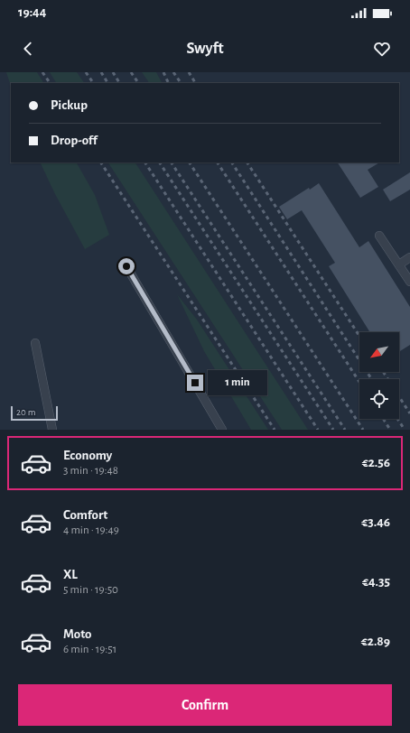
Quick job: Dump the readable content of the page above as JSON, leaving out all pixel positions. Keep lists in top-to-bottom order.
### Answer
{
  "scale_bar": "20 m",
  "north": "bottom left",
  "page": {
    "status": "19:44",
    "header": "Swyft",
    "banner": ["Pickup", "Drop-off"],
    "bubble": "1 min",
    "scale": "20 m",
    "list": [
      {
        "name": "Economy",
        "note": "3 min · 19:48",
        "value": "€2.56"
      },
      {
        "name": "Comfort",
        "note": "4 min · 19:49",
        "value": "€3.46"
      },
      {
        "name": "XL",
        "note": "5 min · 19:50",
        "value": "€4.35"
      },
      {
        "name": "Moto",
        "note": "6 min · 19:51",
        "value": "€2.89"
      }
    ],
    "buttons": "Confirm"
  }
}
